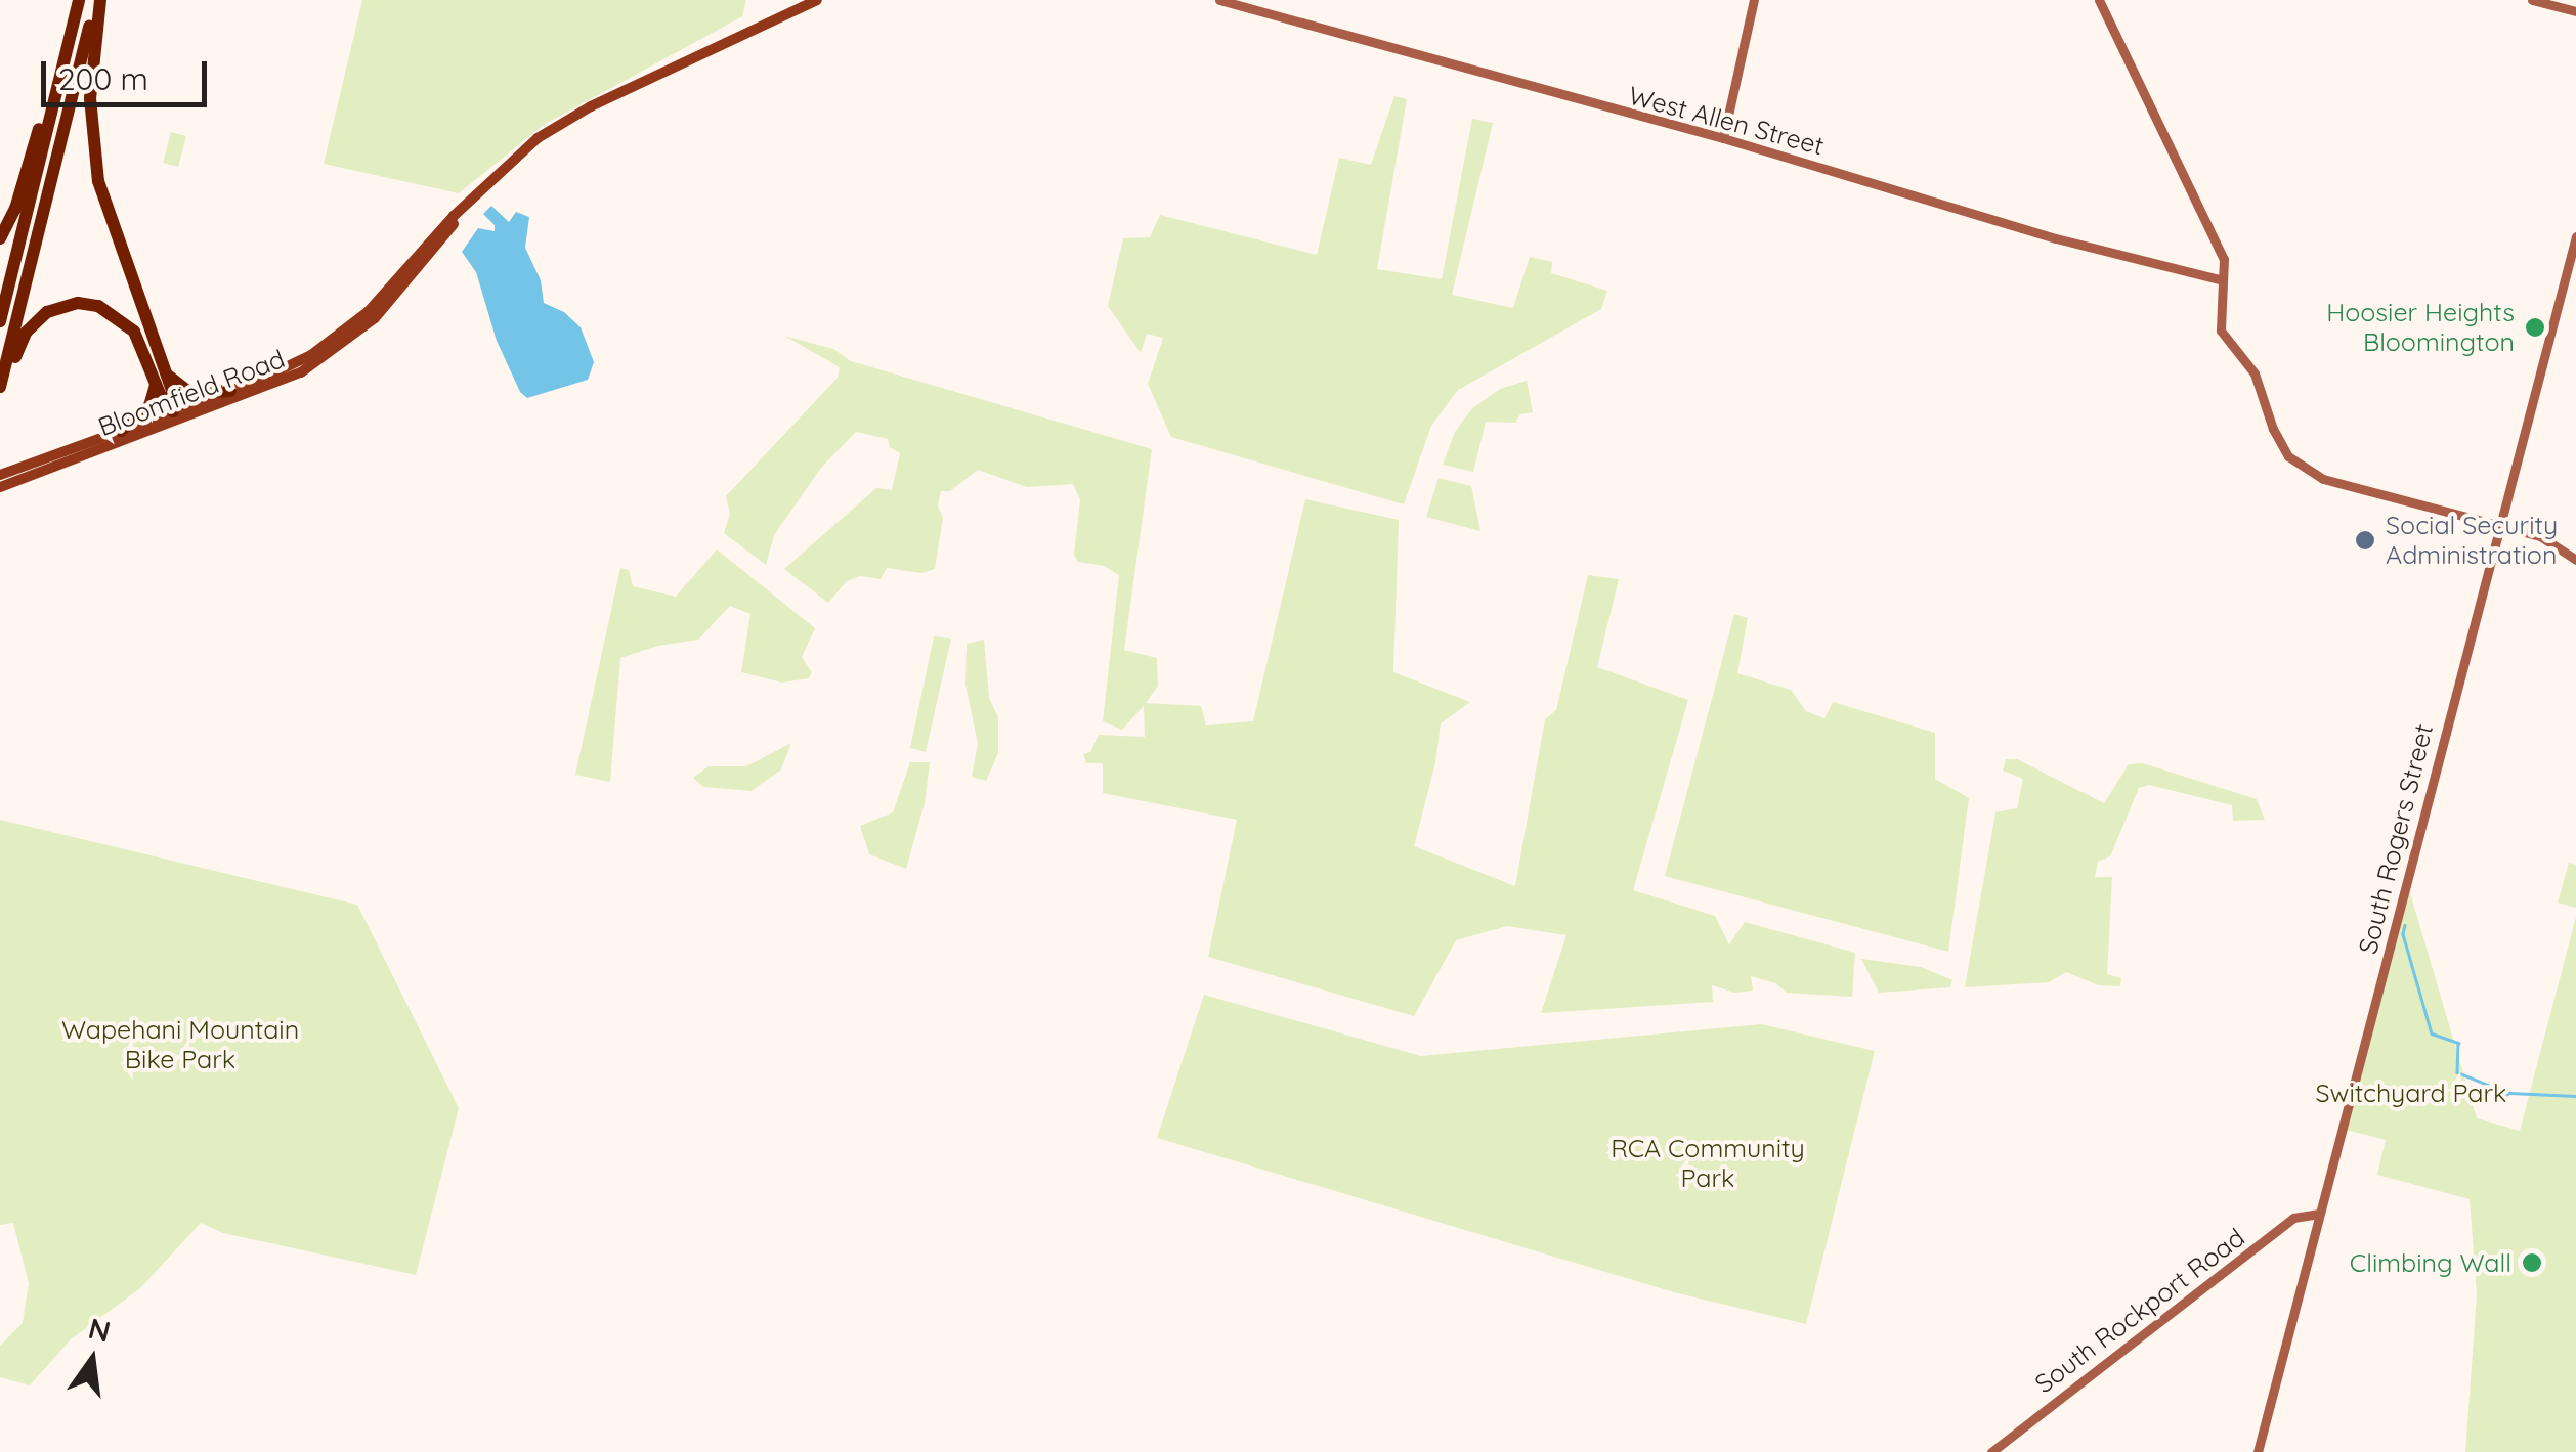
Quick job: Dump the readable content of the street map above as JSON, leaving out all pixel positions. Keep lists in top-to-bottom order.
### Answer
{
  "streets": {
    "main road": ["Bloomfield Road"],
    "street": ["West Allen Street", "South Rogers Street", "South Rockport Road"]
  },
  "crossings": [
    ["South Rogers Street", "South Rockport Road"]
  ],
  "parks": ["Wapehani Mountain Bike Park", "Switchyard Park", "RCA Community Park"],
  "places": ["Hoosier Heights Bloomington", "Social Security Administration", "Climbing Wall"],
  "scale_bar": "200 m",
  "north": "top"
}
